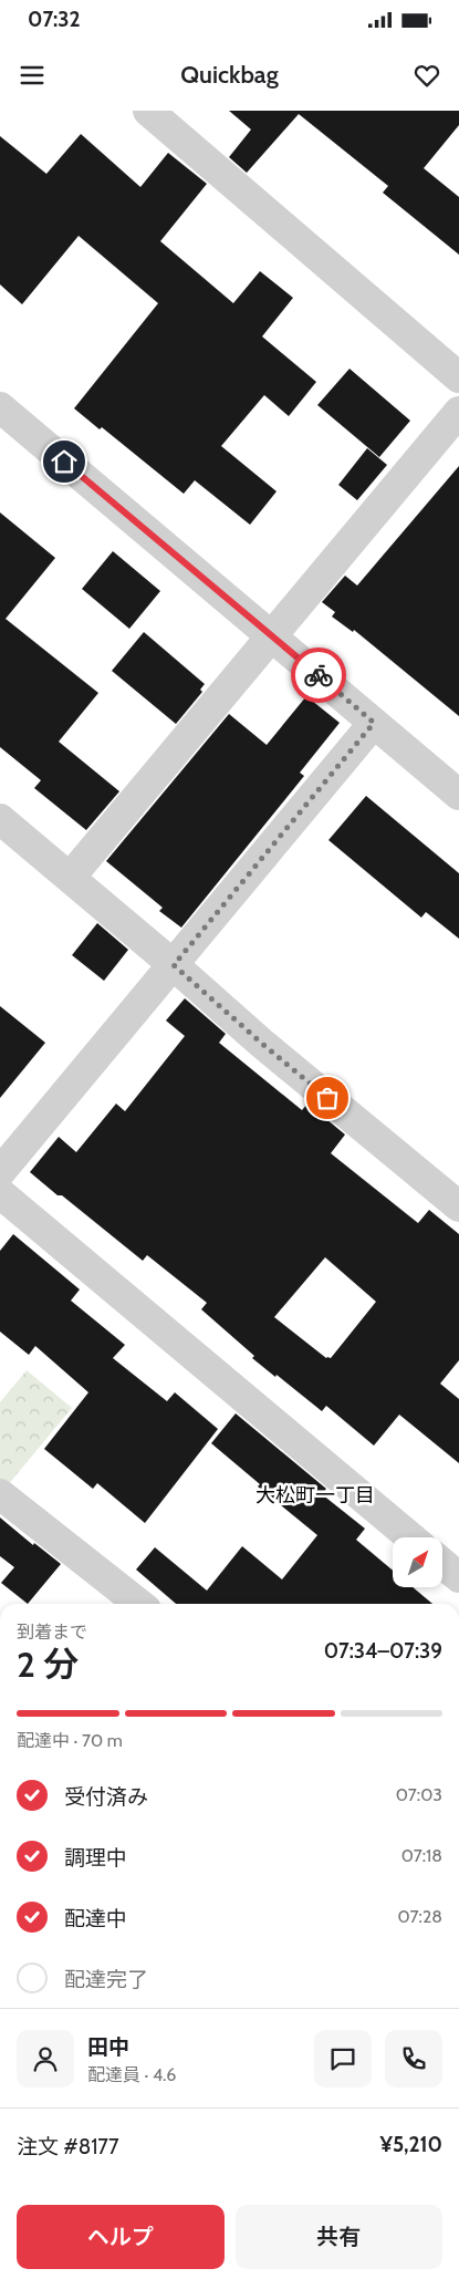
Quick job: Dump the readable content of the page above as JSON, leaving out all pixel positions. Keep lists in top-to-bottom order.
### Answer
{
  "districts": ["大松町一丁目"],
  "north": "top right",
  "page": {
    "status": "07:32",
    "header": "Quickbag",
    "heading": ["2 分", "到着まで", "07:34–07:39"],
    "panel": [
      "田中",
      "配達員 · 4.6",
      "注文 #8177",
      "¥5,210"
    ],
    "bar": "配達中 · 70 m",
    "list": [
      ["受付済み", "07:03"],
      ["調理中", "07:18"],
      ["配達中", "07:28"],
      "配達完了"
    ],
    "buttons": ["ヘルプ", "共有"]
  }
}
